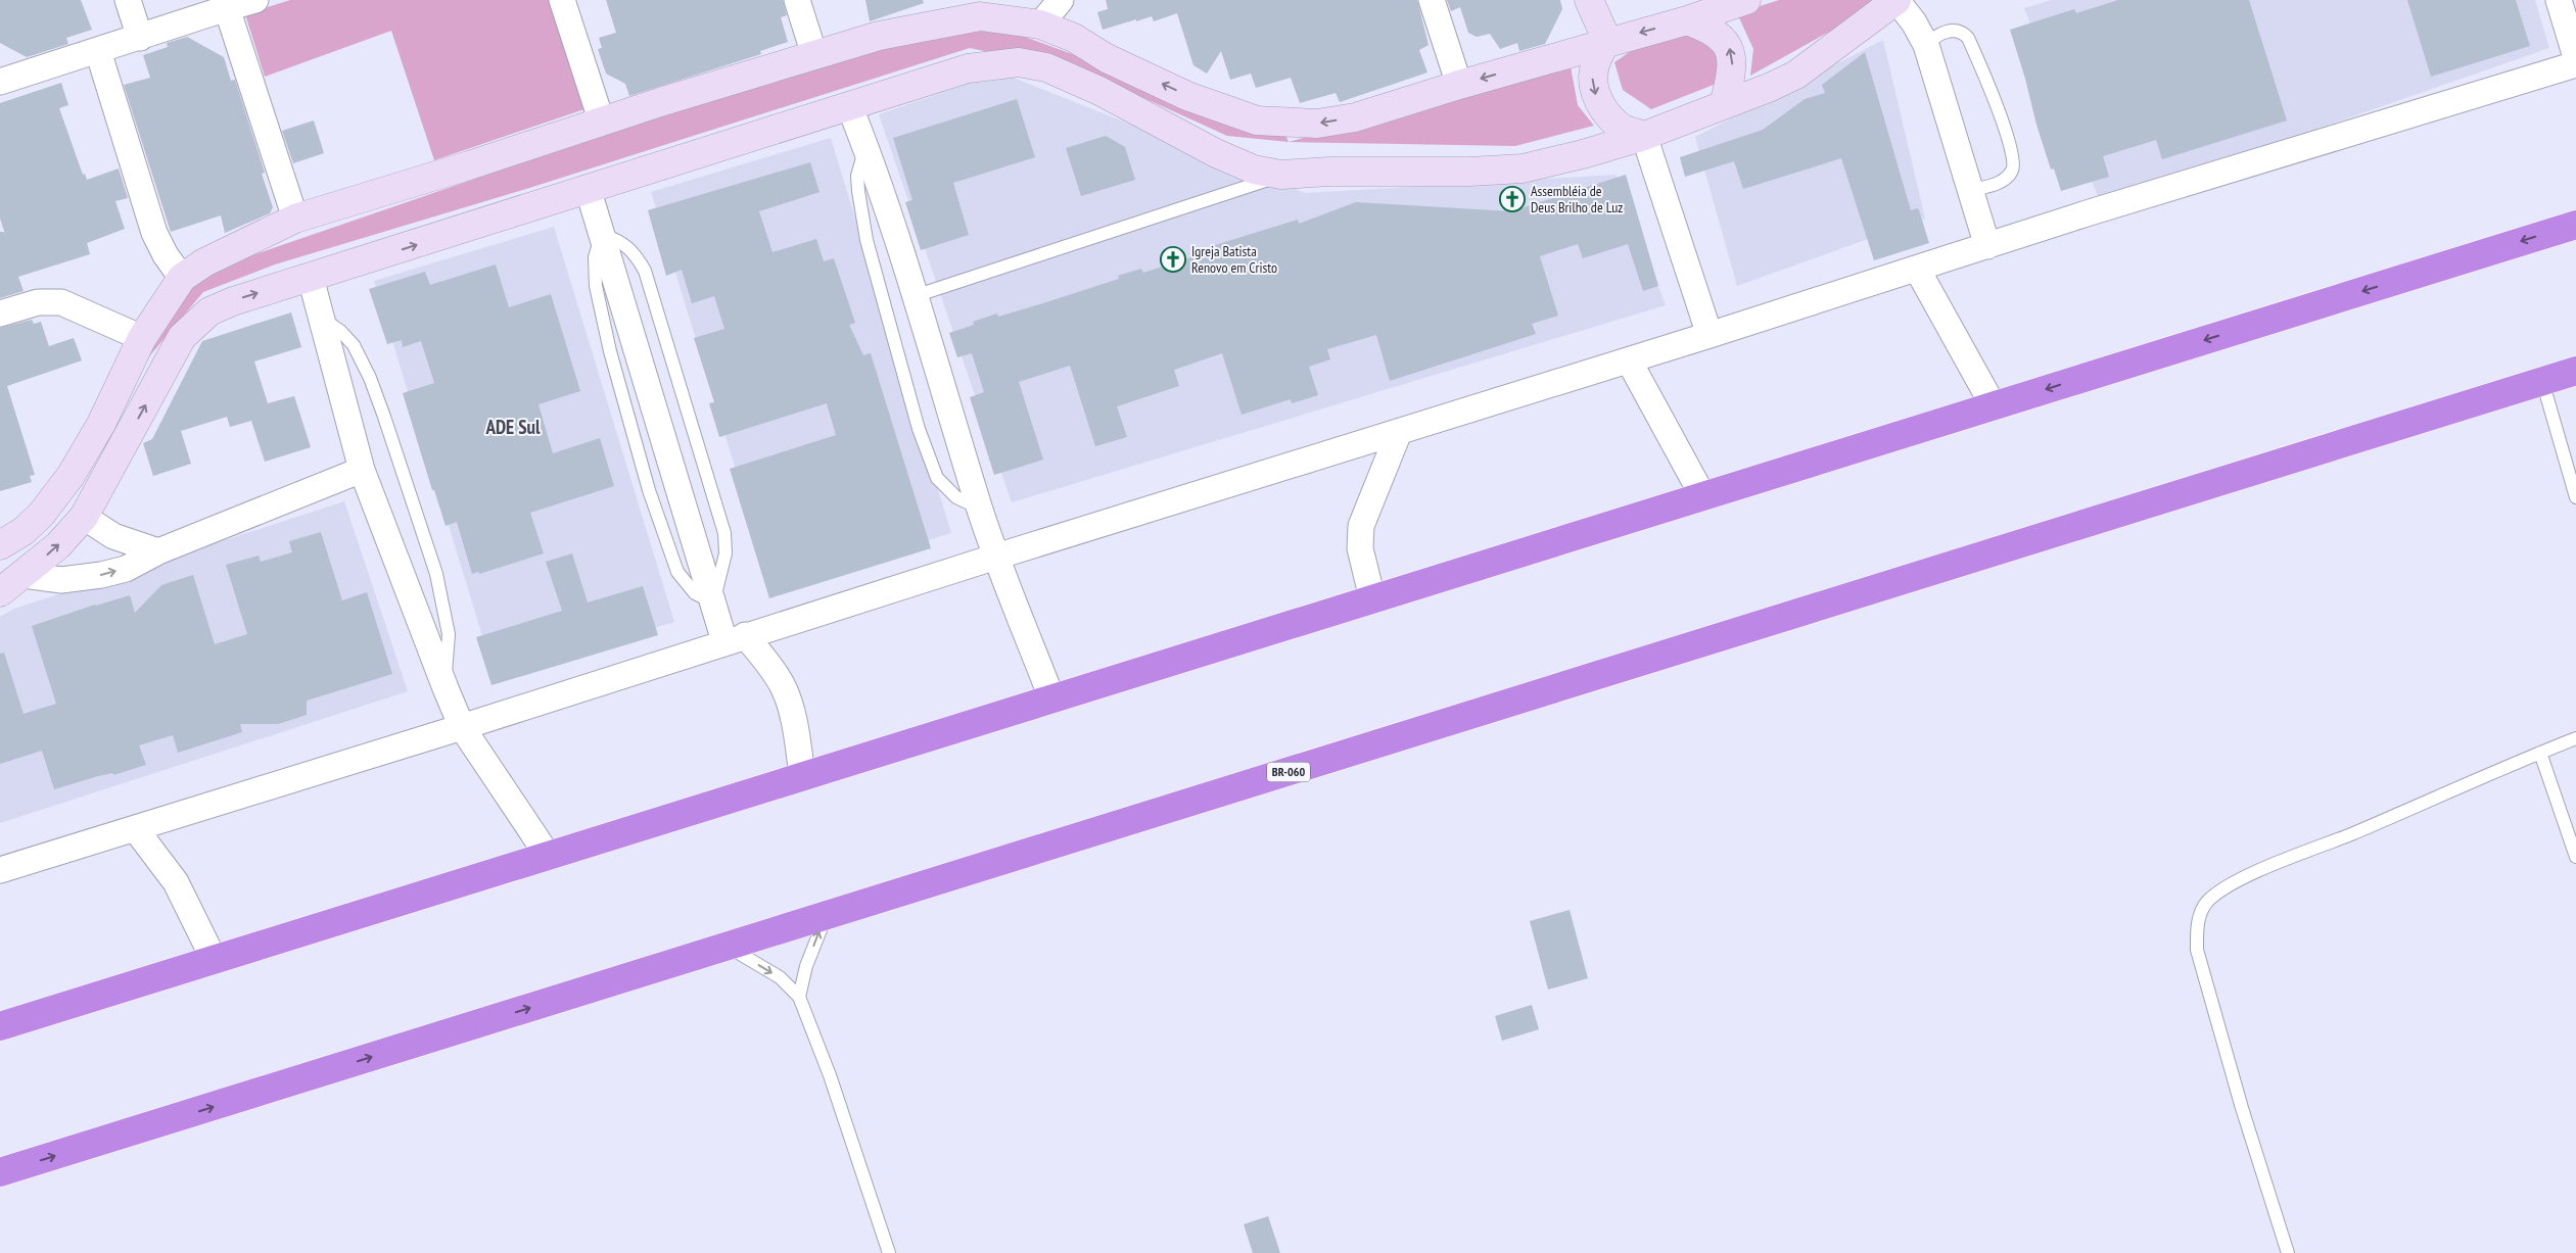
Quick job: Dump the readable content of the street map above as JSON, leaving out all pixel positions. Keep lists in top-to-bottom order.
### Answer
{
  "streets": {
    "highway": ["BR-060"]
  },
  "districts": ["ADE Sul"],
  "places": {
    "church": ["Assembléia de Deus Brilho de Luz", "Igreja Batista Renovo em Cristo"]
  }
}
